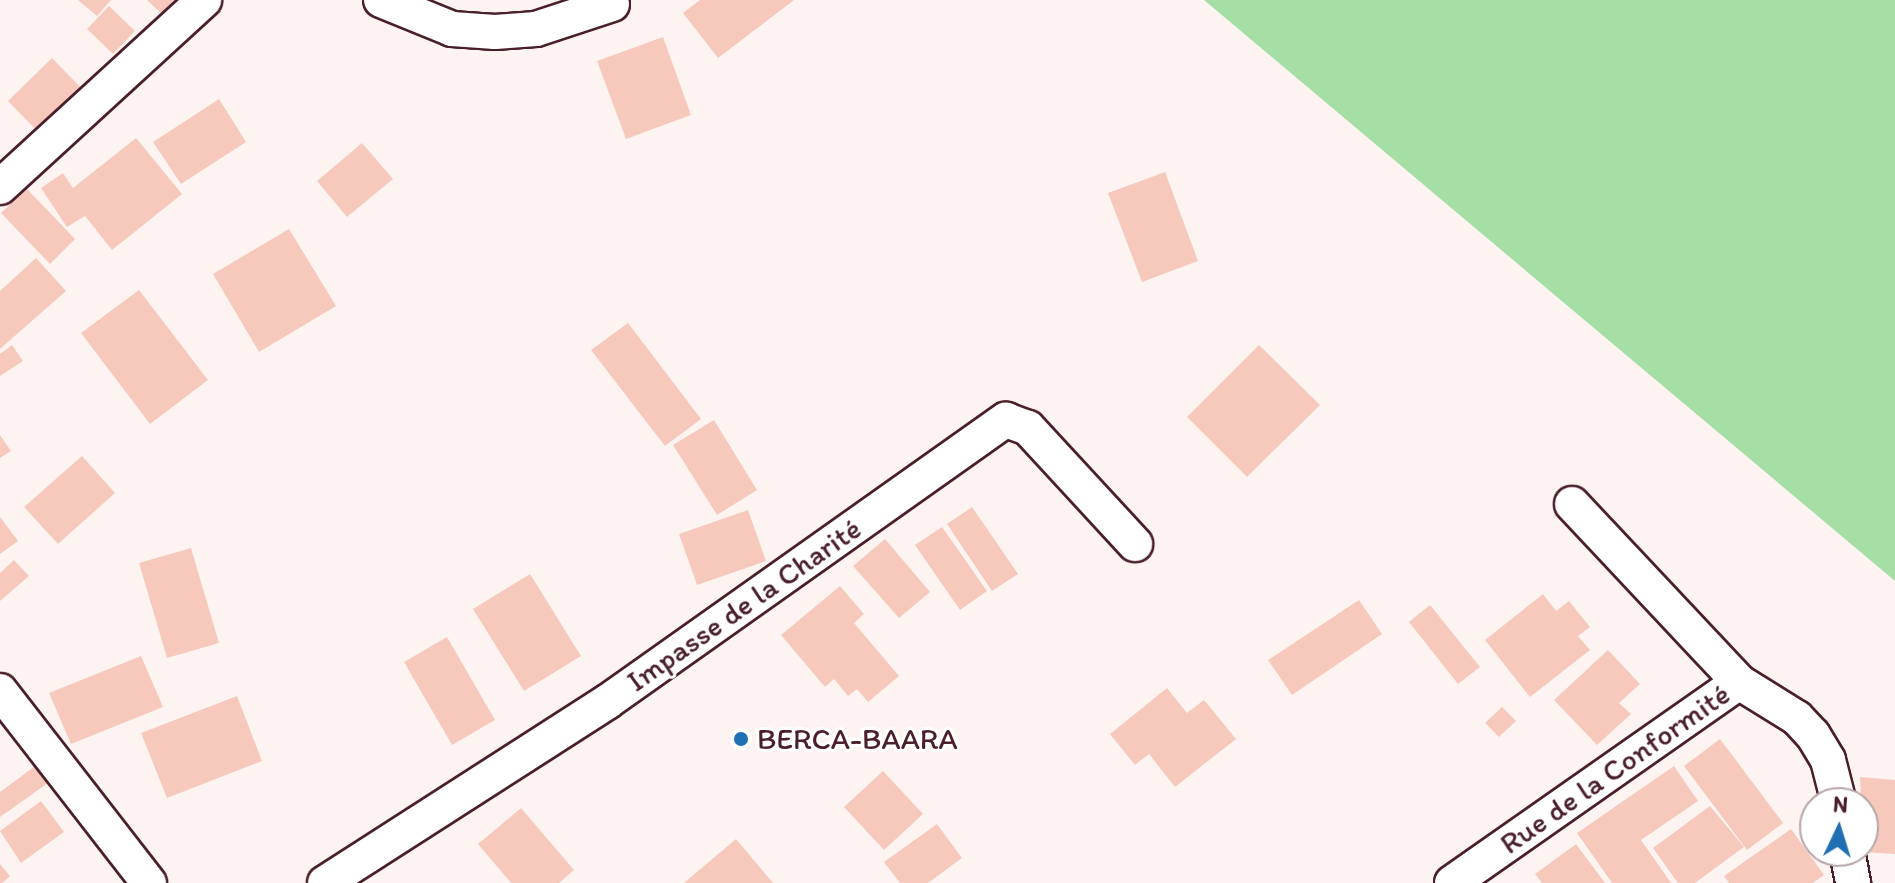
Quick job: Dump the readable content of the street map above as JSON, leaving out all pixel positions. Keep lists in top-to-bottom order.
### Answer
{
  "streets": {
    "street": ["Impasse de la Charité", "Rue de la Conformité"]
  },
  "places": ["BERCA-BAARA"],
  "north": "top"
}
